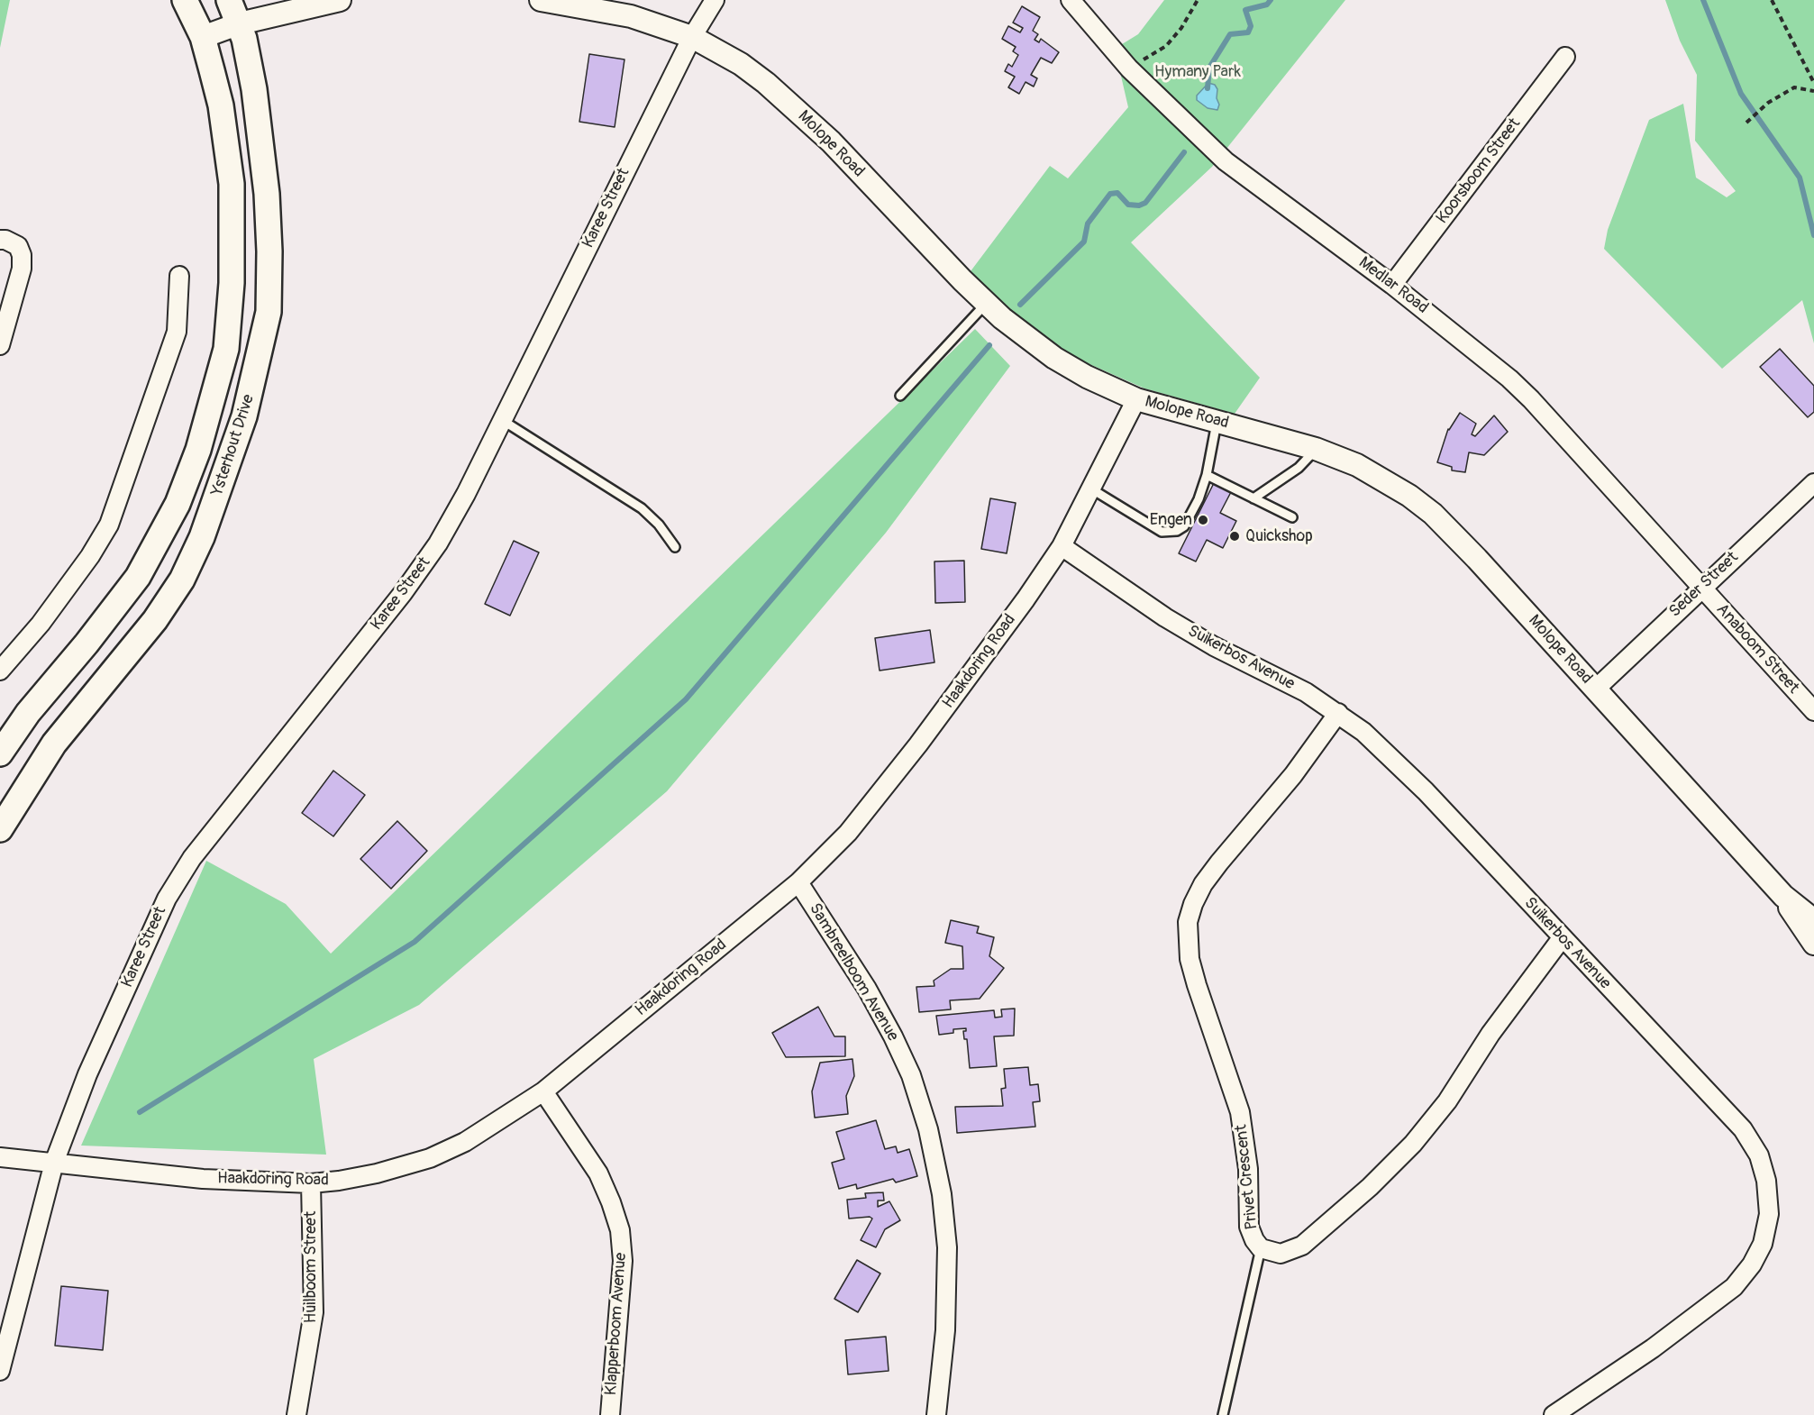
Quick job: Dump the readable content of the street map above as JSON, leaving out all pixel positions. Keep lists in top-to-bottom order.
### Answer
{
  "streets": {
    "main road": ["Ysterhout Drive"],
    "street": [
      "Molope Road",
      "Koorsboom Street",
      "Karee Street",
      "Medlar Road",
      "Seder Street",
      "Anaboom Street",
      "Suikerbos Avenue",
      "Haakdoring Road",
      "Sambreelboom Avenue",
      "Privet Crescent",
      "Huilboom Street",
      "Klapperboom Avenue"
    ]
  },
  "crossings": [
    ["Molope Road", "Karee Street"],
    ["Molope Road", "Seder Street"],
    ["Molope Road", "Haakdoring Road"],
    ["Koorsboom Street", "Medlar Road"],
    ["Karee Street", "Haakdoring Road"],
    ["Medlar Road", "Seder Street"],
    ["Medlar Road", "Anaboom Street"],
    ["Seder Street", "Anaboom Street"],
    ["Suikerbos Avenue", "Haakdoring Road"],
    ["Suikerbos Avenue", "Privet Crescent"],
    ["Haakdoring Road", "Sambreelboom Avenue"],
    ["Haakdoring Road", "Huilboom Street"],
    ["Haakdoring Road", "Klapperboom Avenue"]
  ],
  "parks": ["Hymany Park"],
  "places": ["Engen", "Quickshop"]
}
